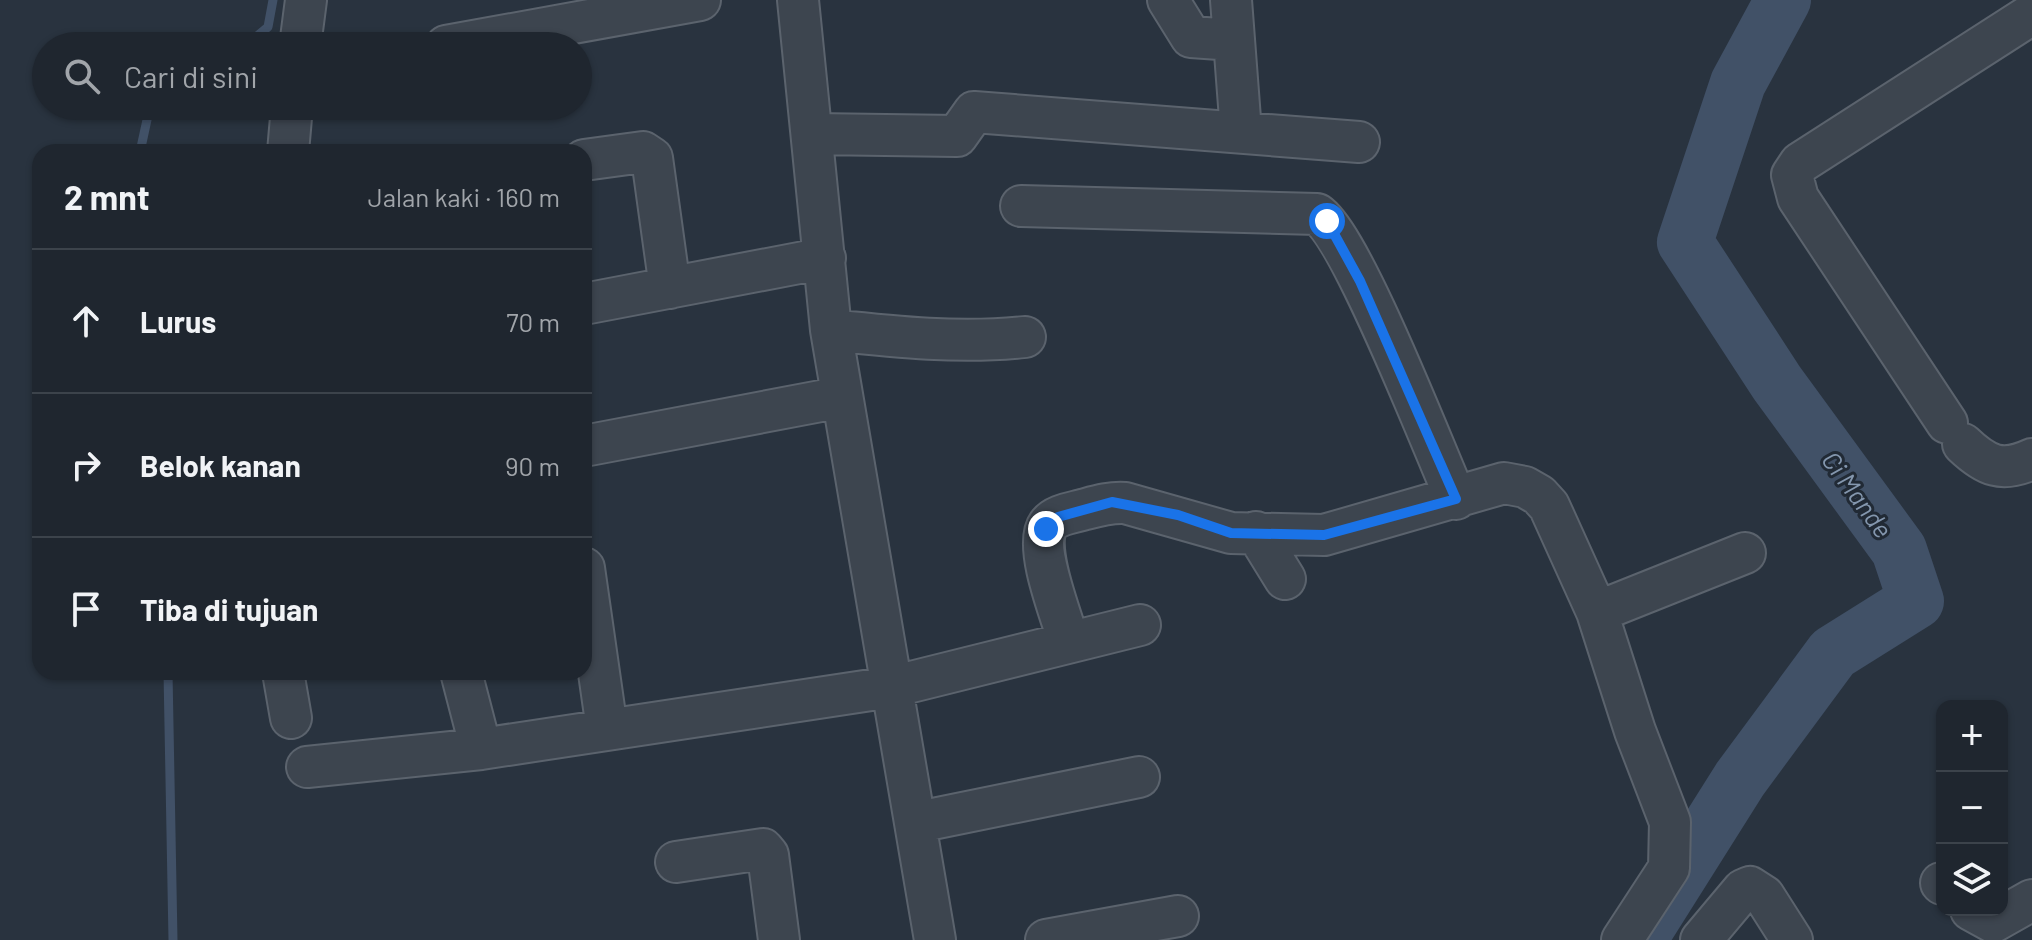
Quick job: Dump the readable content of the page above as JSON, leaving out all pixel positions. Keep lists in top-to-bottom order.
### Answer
{
  "water": ["Ci Mande"],
  "page": {
    "search": "Cari di sini",
    "heading": ["2 mnt", "Jalan kaki · 160 m"],
    "list": [
      ["Lurus", "70 m"],
      ["Belok kanan", "90 m"],
      "Tiba di tujuan"
    ],
    "map_buttons": ["+", "−"]
  }
}
